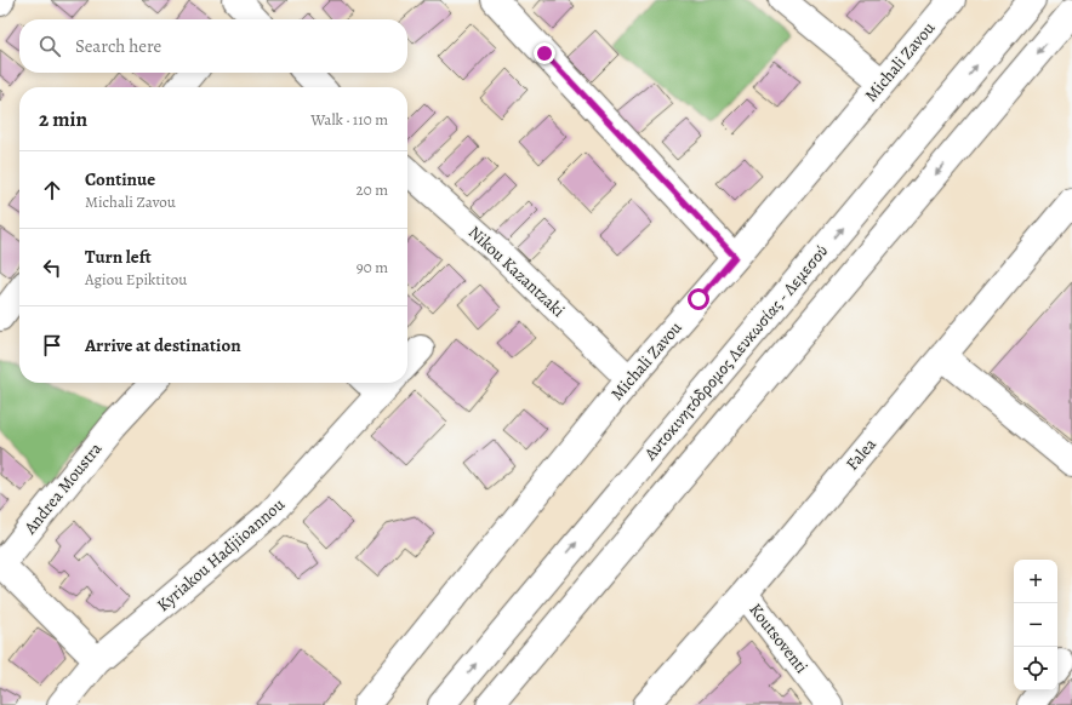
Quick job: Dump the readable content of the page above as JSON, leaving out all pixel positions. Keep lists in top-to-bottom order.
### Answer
{
  "streets": {
    "main road": [
      "Michali Zavou",
      "Nikou Kazantzaki",
      "Αυτοκινητόδρομος Λευκωσίας - Λεμεσού",
      "Falea",
      "Andrea Moustra",
      "Kyriakou Hadjiioannou",
      "Koutsoventi"
    ]
  },
  "crossings": [
    ["Michali Zavou", "Nikou Kazantzaki"],
    ["Falea", "Koutsoventi"],
    ["Andrea Moustra", "Kyriakou Hadjiioannou"]
  ],
  "page": {
    "search": "Search here",
    "heading": ["2 min", "Walk · 110 m"],
    "list": [
      ["Continue", "Michali Zavou", "20 m"],
      ["Turn left", "Agiou Epiktitou", "90 m"],
      "Arrive at destination"
    ],
    "map_buttons": ["+", "−"]
  }
}
